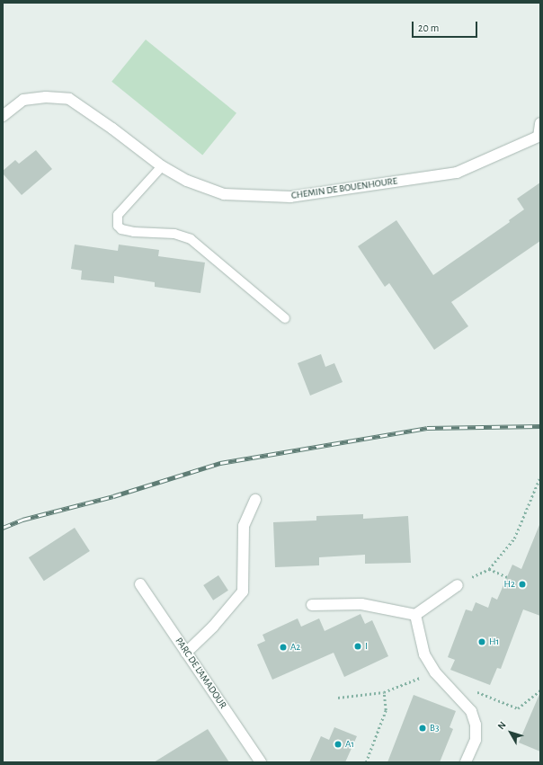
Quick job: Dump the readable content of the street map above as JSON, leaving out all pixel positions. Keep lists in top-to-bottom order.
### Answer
{
  "streets": {
    "street": ["CHEMIN DE BOUENHOURE", "PARC DE L'AMADOUR"]
  },
  "places": [
    "H2",
    "H1",
    "I",
    "A2",
    "B3",
    "A1"
  ],
  "scale_bar": "20 m",
  "north": "top left"
}
